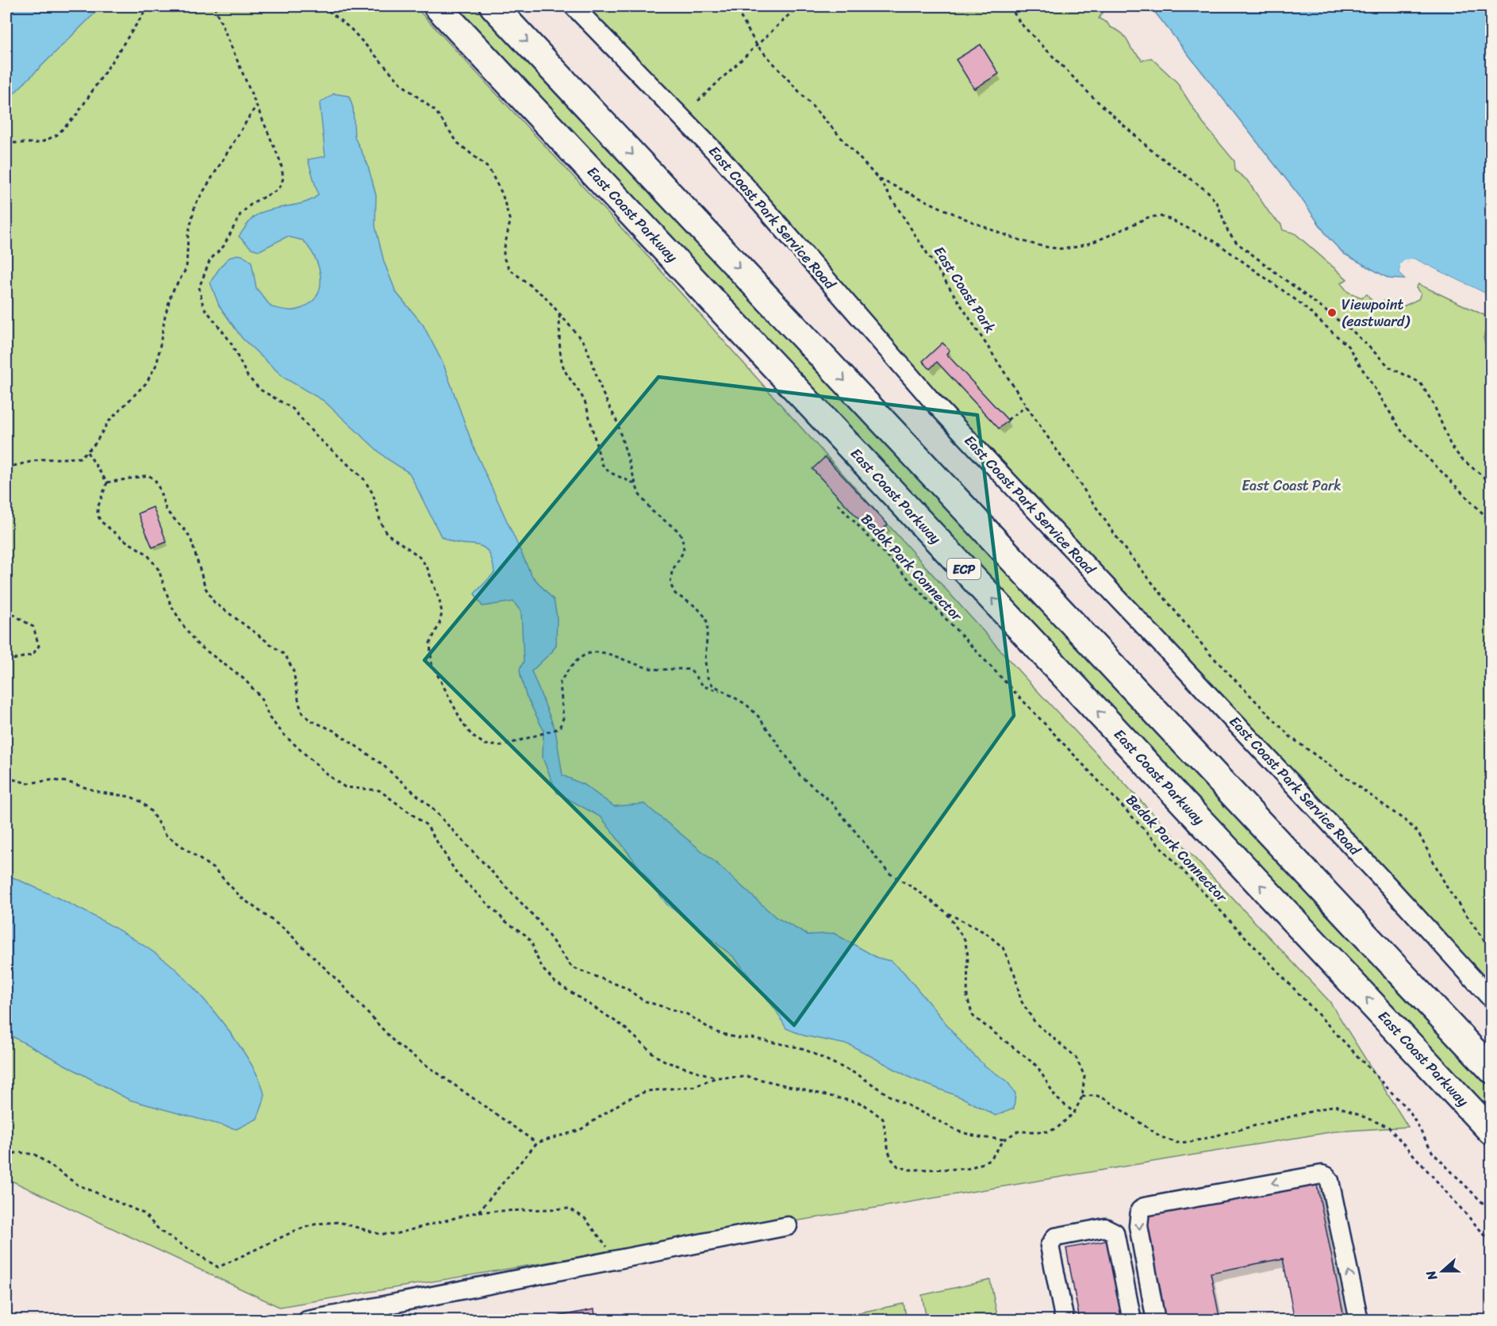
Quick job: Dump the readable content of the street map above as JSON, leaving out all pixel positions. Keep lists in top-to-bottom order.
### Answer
{
  "streets": {
    "highway": ["East Coast Parkway", "ECP"],
    "street": ["East Coast Park Service Road"],
    "path": ["East Coast Park", "Bedok Park Connector"]
  },
  "parks": ["East Coast Park"],
  "places": ["Viewpoint (eastward)"],
  "north": "left"
}
